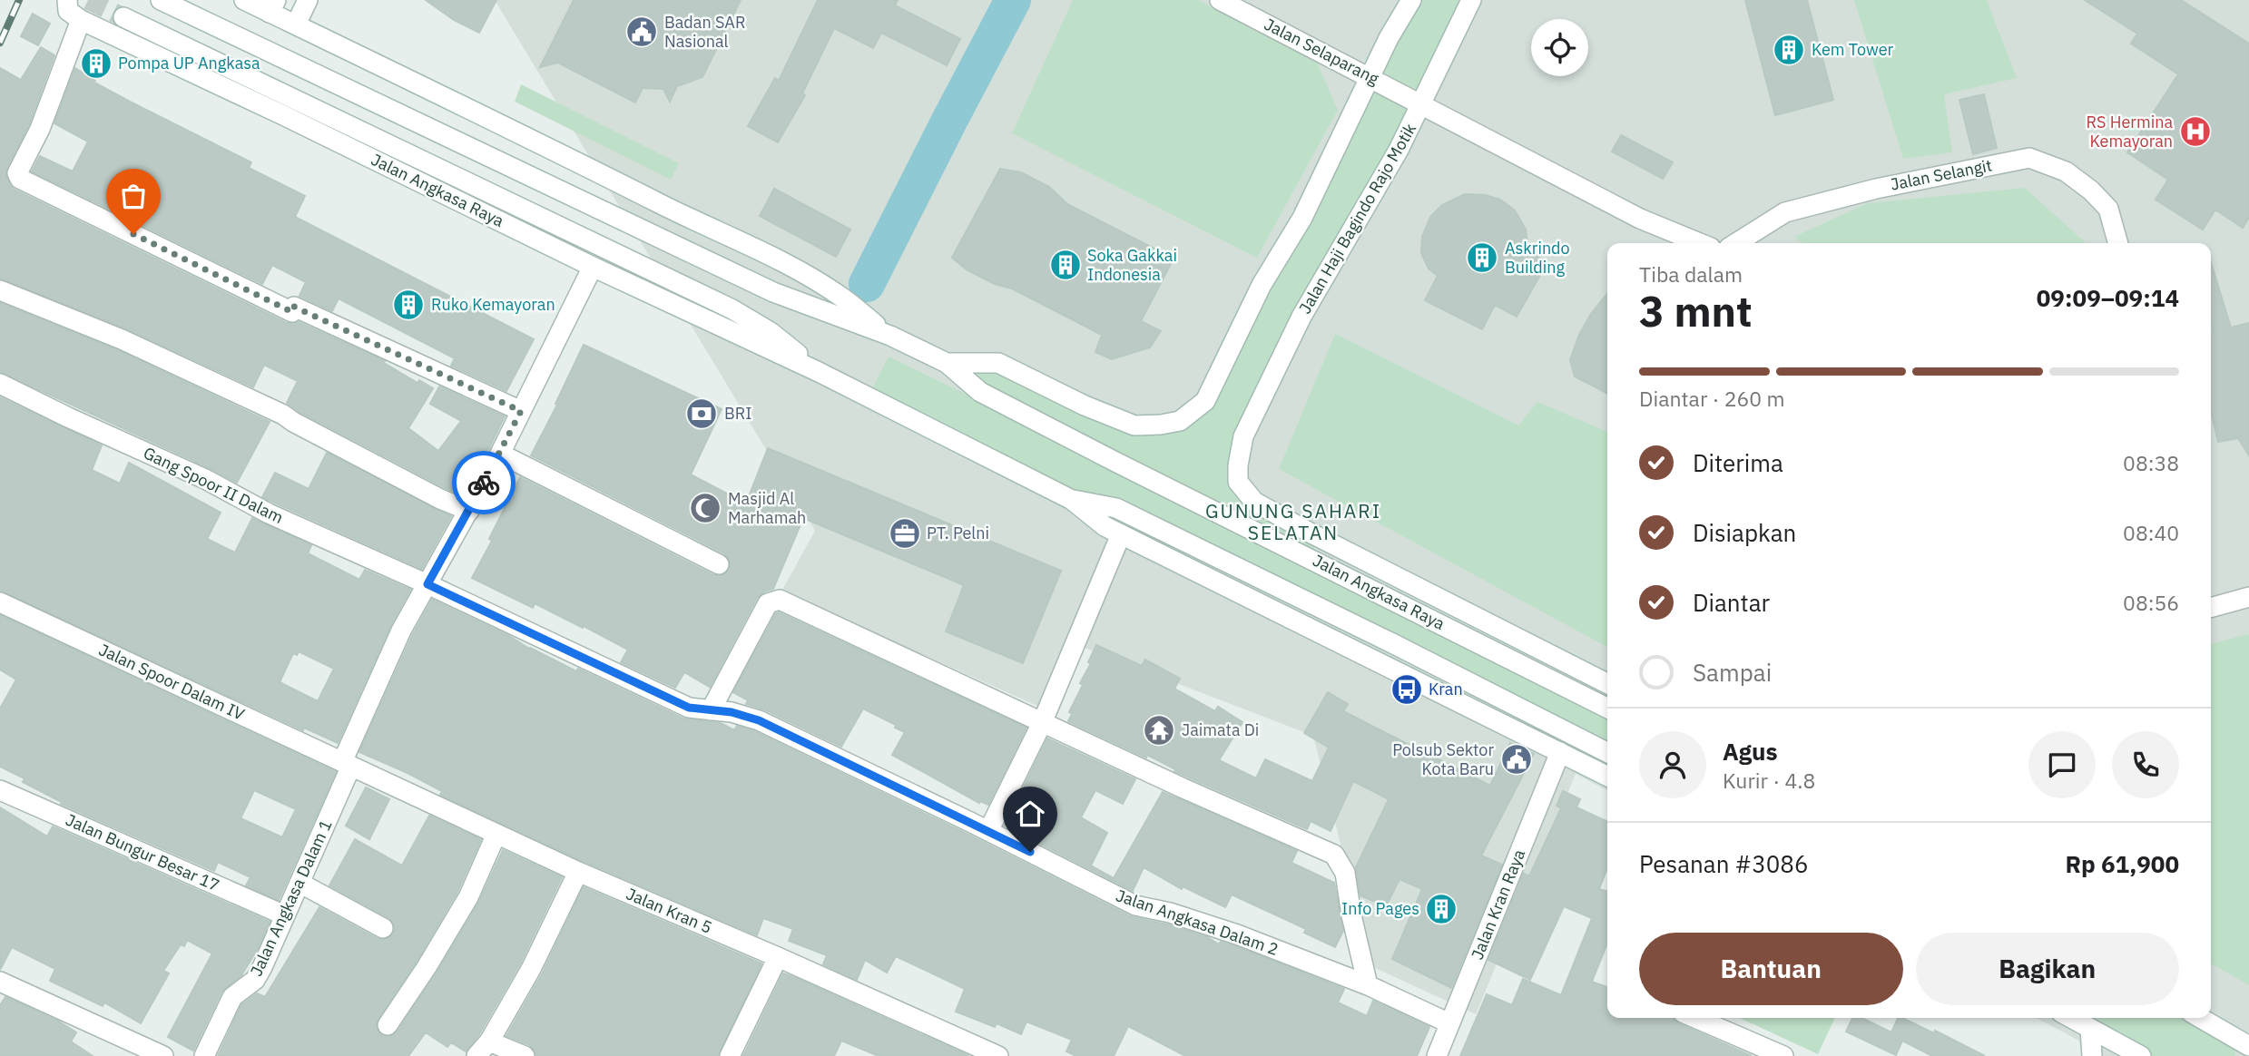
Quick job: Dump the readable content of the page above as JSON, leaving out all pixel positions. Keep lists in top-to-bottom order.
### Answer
{
  "streets": {
    "street": [
      "Jalan Selaparang",
      "Jalan Selangit",
      "Jalan Angkasa Raya",
      "Jalan Haji Bagindo Rajo Motik",
      "Gang Spoor II Dalam",
      "Jalan Spoor Dalam IV",
      "Jalan Bungur Besar 17",
      "Jalan Angkasa Dalam 1",
      "Jalan Kran Raya",
      "Jalan Kran 5",
      "Jalan Angkasa Dalam 2"
    ]
  },
  "crossings": [
    ["Jalan Selaparang", "Jalan Angkasa Raya"],
    ["Jalan Selaparang", "Jalan Haji Bagindo Rajo Motik"],
    ["Jalan Angkasa Raya", "Jalan Haji Bagindo Rajo Motik"],
    ["Jalan Angkasa Raya", "Jalan Angkasa Dalam 1"],
    ["Jalan Angkasa Raya", "Jalan Kran Raya"],
    ["Gang Spoor II Dalam", "Jalan Angkasa Dalam 1"],
    ["Gang Spoor II Dalam", "Jalan Angkasa Dalam 2"],
    ["Jalan Spoor Dalam IV", "Jalan Angkasa Dalam 1"],
    ["Jalan Spoor Dalam IV", "Jalan Kran 5"],
    ["Jalan Bungur Besar 17", "Jalan Angkasa Dalam 1"],
    ["Jalan Angkasa Dalam 1", "Jalan Kran 5"],
    ["Jalan Angkasa Dalam 1", "Jalan Angkasa Dalam 2"],
    ["Jalan Kran Raya", "Jalan Angkasa Dalam 2"]
  ],
  "districts": ["GUNUNG SAHARI SELATAN"],
  "places": {
    "public building": ["Badan SAR Nasional", "Polsub Sektor Kota Baru"],
    "building": [
      "Kem Tower",
      "Pompa UP Angkasa",
      "Askrindo Building",
      "Soka Gakkai Indonesia",
      "Ruko Kemayoran",
      "Info Pages"
    ],
    "hospital": ["RS Hermina Kemayoran"],
    "bank": ["BRI"],
    "mosque": ["Masjid Al Marhamah"],
    "office": ["PT. Pelni"],
    "bus stop": ["Kran"],
    "temple": ["Jaimata Di"]
  },
  "page": {
    "heading": ["3 mnt", "Tiba dalam", "09:09–09:14"],
    "panel": [
      "Agus",
      "Kurir · 4.8",
      "Pesanan #3086",
      "Rp 61,900"
    ],
    "bar": "Diantar · 260 m",
    "list": [
      ["Diterima", "08:38"],
      ["Disiapkan", "08:40"],
      ["Diantar", "08:56"],
      "Sampai"
    ],
    "buttons": ["Bantuan", "Bagikan"]
  }
}
